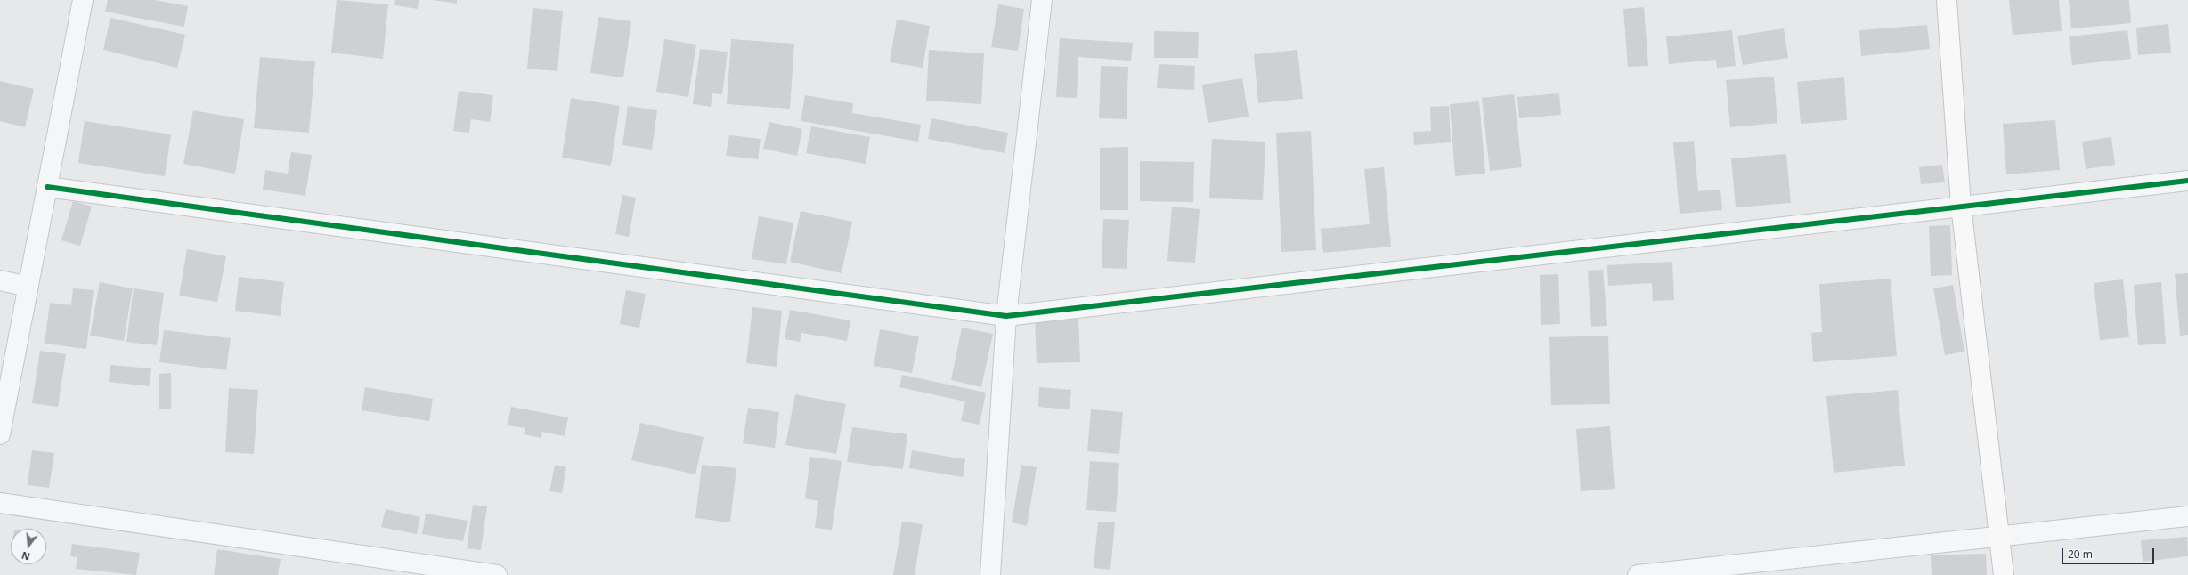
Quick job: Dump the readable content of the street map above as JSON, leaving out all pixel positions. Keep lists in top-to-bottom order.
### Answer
{
  "scale_bar": "20 m",
  "north": "bottom"
}
